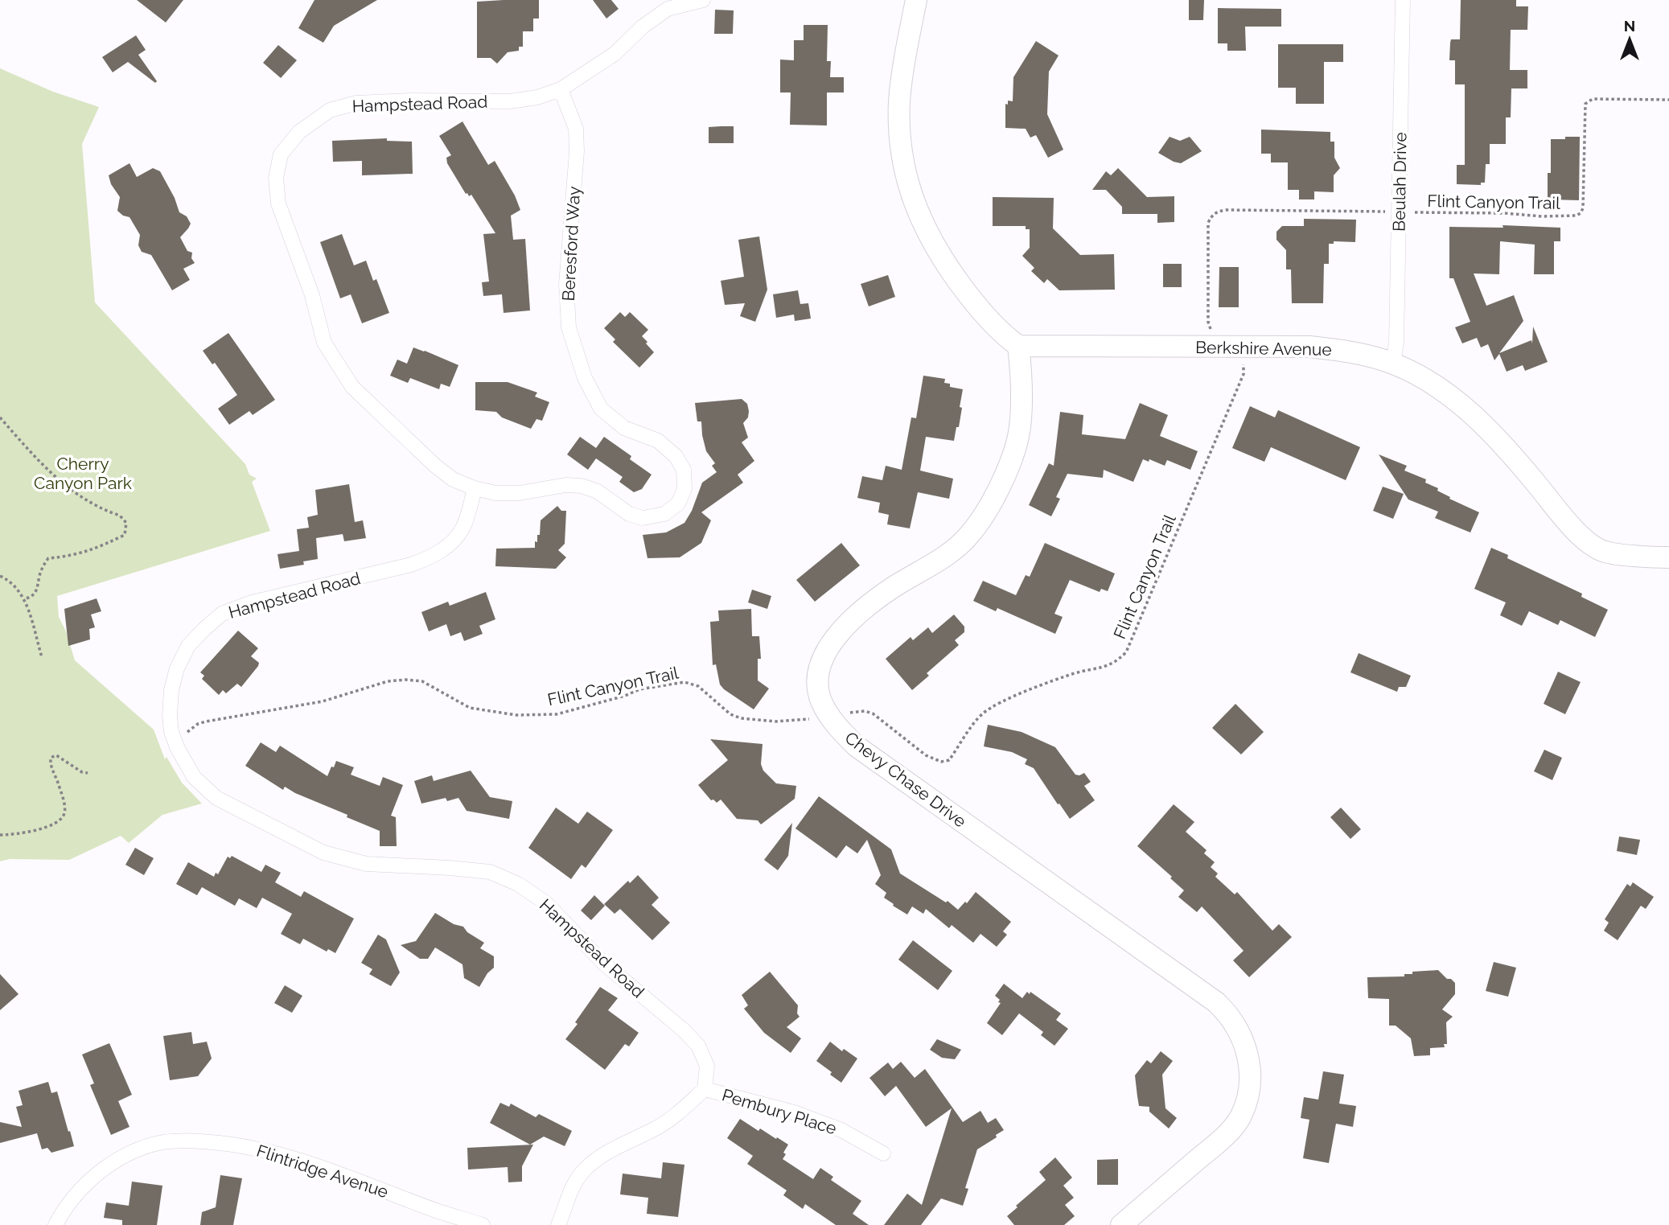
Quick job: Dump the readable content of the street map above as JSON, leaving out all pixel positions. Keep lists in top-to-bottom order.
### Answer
{
  "streets": {
    "main road": ["Berkshire Avenue", "Chevy Chase Drive"],
    "street": [
      "Hampstead Road",
      "Beulah Drive",
      "Beresford Way",
      "Pembury Place",
      "Flintridge Avenue"
    ],
    "path": ["Flint Canyon Trail"]
  },
  "crossings": [
    ["Hampstead Road", "Beresford Way"],
    ["Hampstead Road", "Pembury Place"],
    ["Beulah Drive", "Berkshire Avenue"],
    ["Berkshire Avenue", "Chevy Chase Drive"]
  ],
  "parks": ["Cherry Canyon Park"],
  "north": "top"
}
